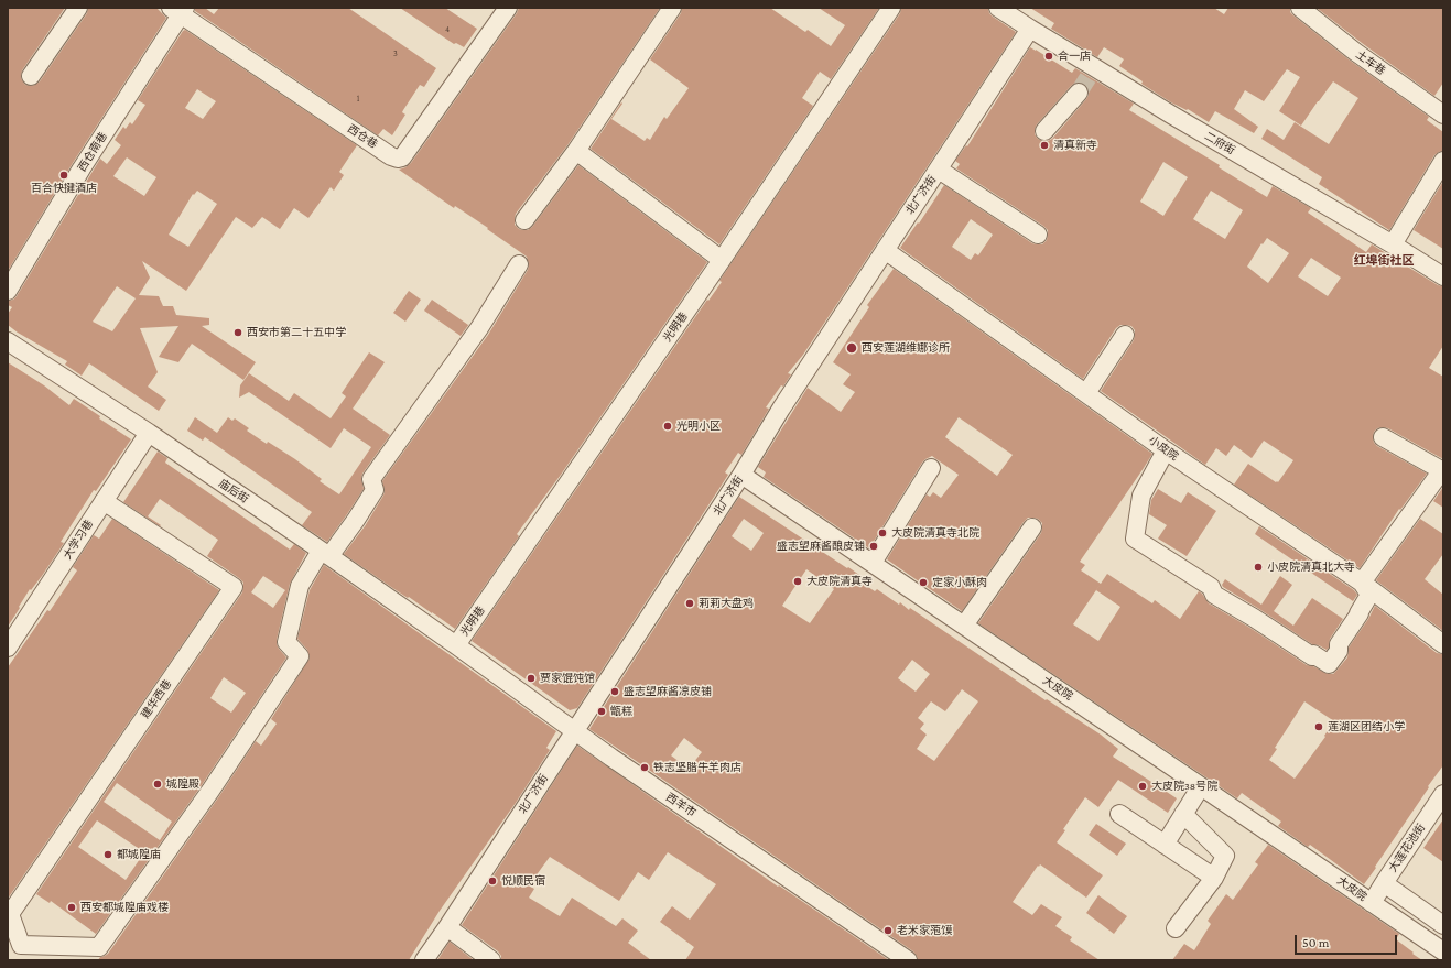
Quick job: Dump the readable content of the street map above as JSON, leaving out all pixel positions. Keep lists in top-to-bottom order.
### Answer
{
  "streets": {
    "street": [
      "土车巷",
      "西仓巷",
      "二府街",
      "西仓南巷",
      "北广济街",
      "光明巷",
      "小皮院",
      "庙后街",
      "大学习巷",
      "大皮院",
      "建华西巷",
      "西羊市",
      "大莲花池街"
    ]
  },
  "crossings": [
    ["西仓巷", "西仓南巷"],
    ["二府街", "北广济街"],
    ["北广济街", "小皮院"],
    ["北广济街", "大皮院"],
    ["北广济街", "西羊市"],
    ["光明巷", "庙后街"],
    ["光明巷", "西羊市"],
    ["庙后街", "大学习巷"],
    ["庙后街", "建华西巷"],
    ["庙后街", "西羊市"],
    ["大学习巷", "建华西巷"],
    ["大皮院", "大莲花池街"]
  ],
  "districts": ["红埠街社区"],
  "places": [
    "合一店",
    "清真新寺",
    "百合快揵酒店",
    "西安市第二十五中学",
    "西安莲湖维娜诊所",
    "光明小区",
    "大皮院清真寺北院",
    "盛志望麻酱酿皮铺",
    "小皮院清真北大寺",
    "大皮院清真寺",
    "定家小酥肉",
    "莉莉大盘鸡",
    "贾家馄饨馆",
    "盛志望麻酱凉皮铺",
    "甑糕",
    "莲湖区团结小学",
    "铁志坚腊牛羊肉店",
    "城隍殿",
    "大皮院38号院",
    "都城隍庙",
    "悦顺民宿",
    "西安都城隍庙戏楼",
    "老米家萢馍"
  ],
  "house_numbers": ["4", "3", "1"],
  "scale_bar": "50 m"
}
